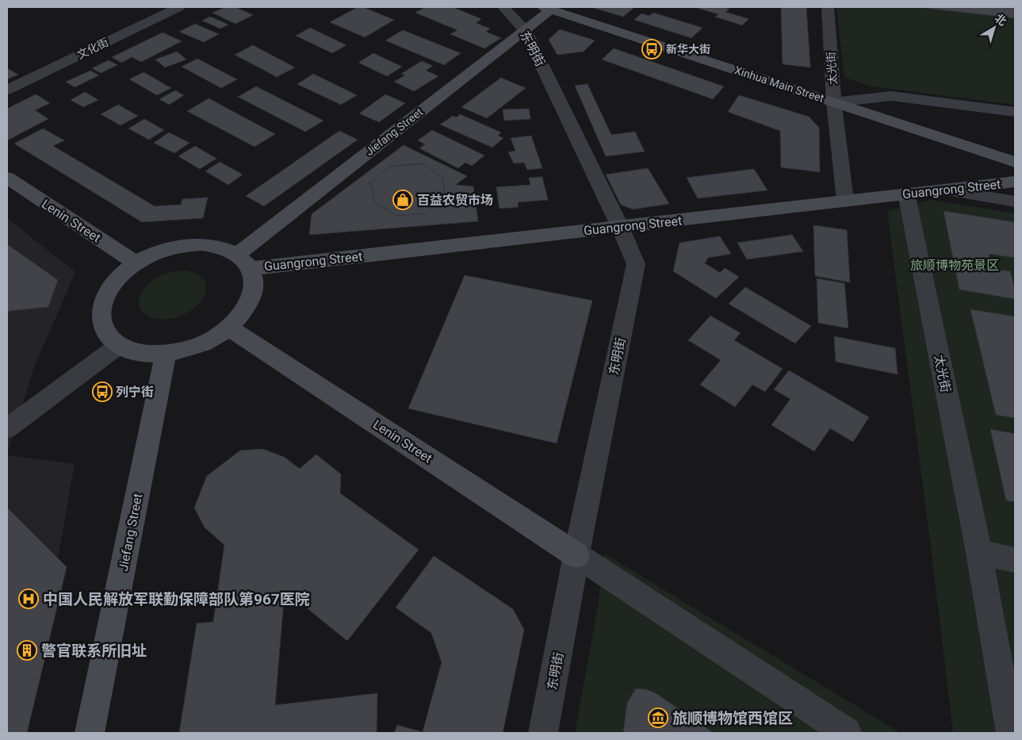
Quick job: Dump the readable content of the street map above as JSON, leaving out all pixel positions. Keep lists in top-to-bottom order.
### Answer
{
  "streets": {
    "street": [
      "文化街",
      "东明街",
      "太光街",
      "Xinhua Main Street",
      "Jiefang Street",
      "Guangrong Street",
      "Lenin Street"
    ]
  },
  "crossings": [
    ["东明街", "Jiefang Street"],
    ["东明街", "Guangrong Street"],
    ["东明街", "Lenin Street"],
    ["太光街", "Xinhua Main Street"],
    ["太光街", "Guangrong Street"],
    ["Xinhua Main Street", "Jiefang Street"],
    ["Jiefang Street", "Guangrong Street"],
    ["Jiefang Street", "Lenin Street"],
    ["Guangrong Street", "Lenin Street"]
  ],
  "parks": ["旅顺博物苑景区"],
  "places": {
    "bus stop": ["新华大街", "列宁街"],
    "shop": ["百益农贸市场"],
    "hospital": ["中国人民解放军联勤保障部队第967医院"],
    "building": ["警官联系所旧址"],
    "museum": ["旅顺博物馆西馆区"]
  },
  "north": "top right"
}
